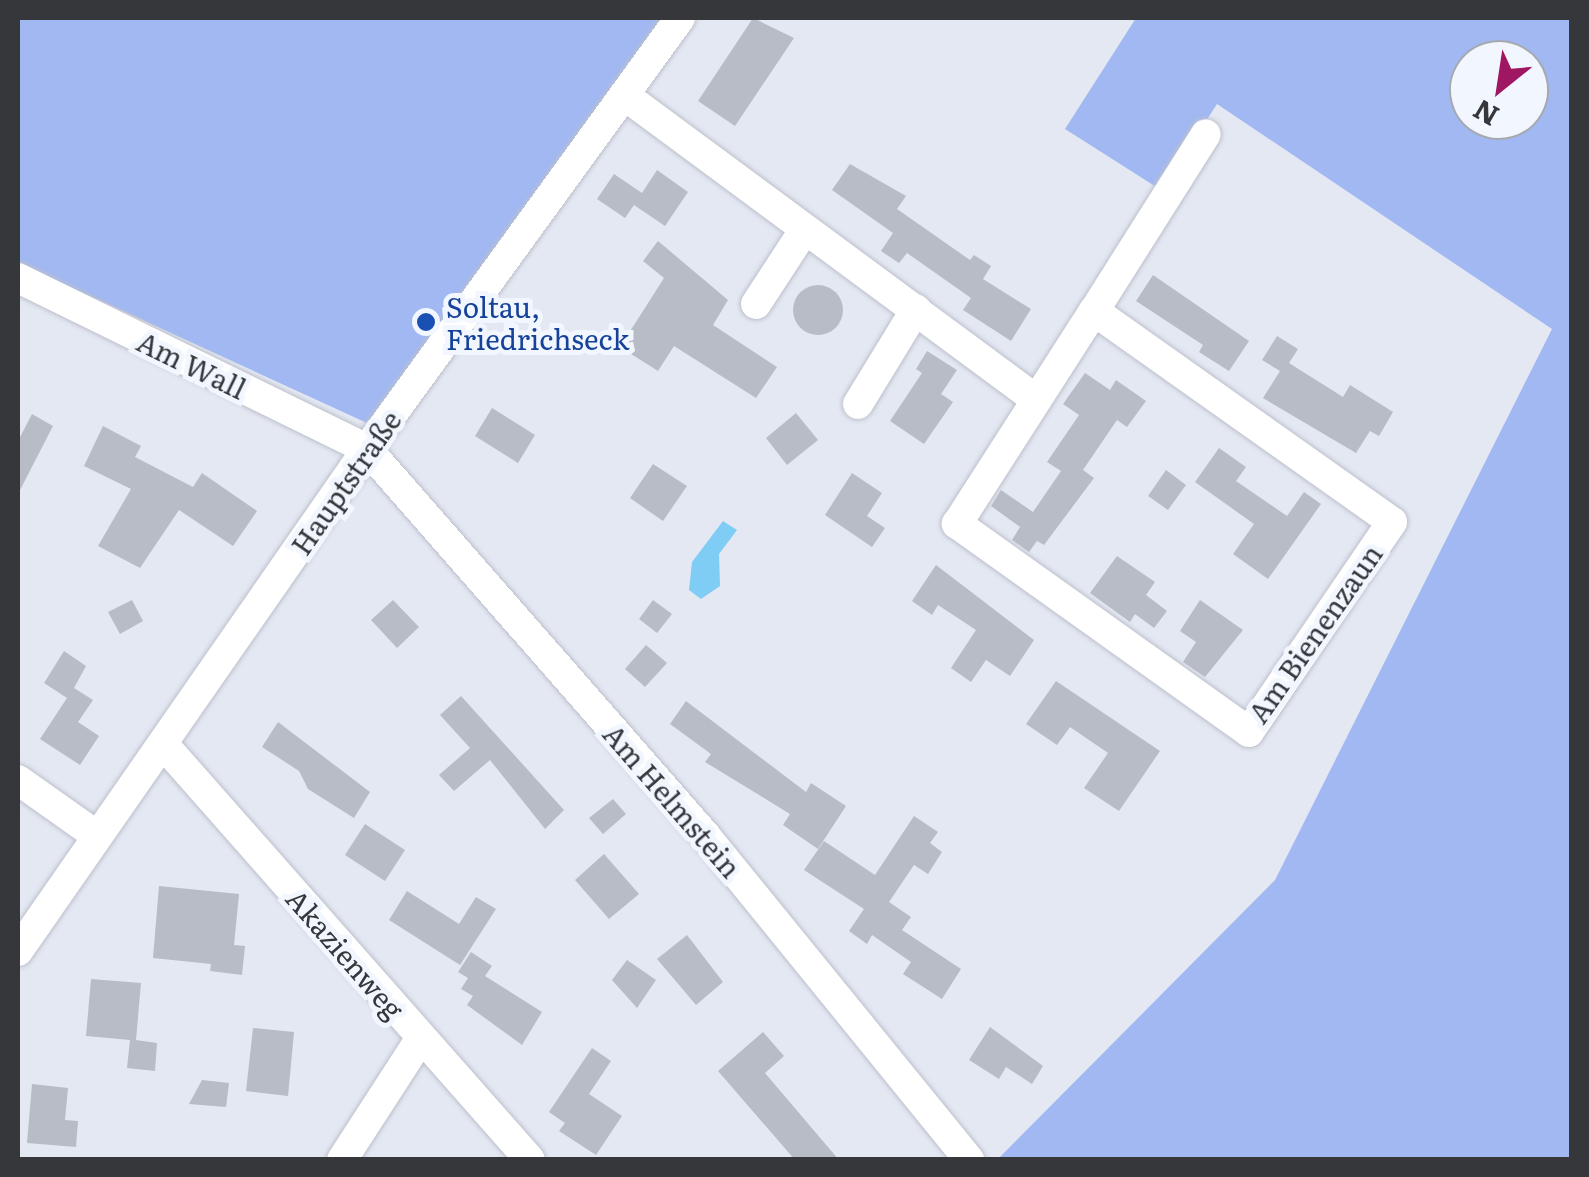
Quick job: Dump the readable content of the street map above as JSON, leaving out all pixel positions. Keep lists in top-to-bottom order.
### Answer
{
  "streets": {
    "street": [
      "Am Wall",
      "Hauptstraße",
      "Am Bienenzaun",
      "Am Helmstein",
      "Akazienweg"
    ]
  },
  "crossings": [
    ["Am Wall", "Hauptstraße"],
    ["Am Wall", "Am Helmstein"],
    ["Hauptstraße", "Am Helmstein"],
    ["Hauptstraße", "Akazienweg"]
  ],
  "places": ["Soltau, Friedrichseck"],
  "north": "bottom left"
}
